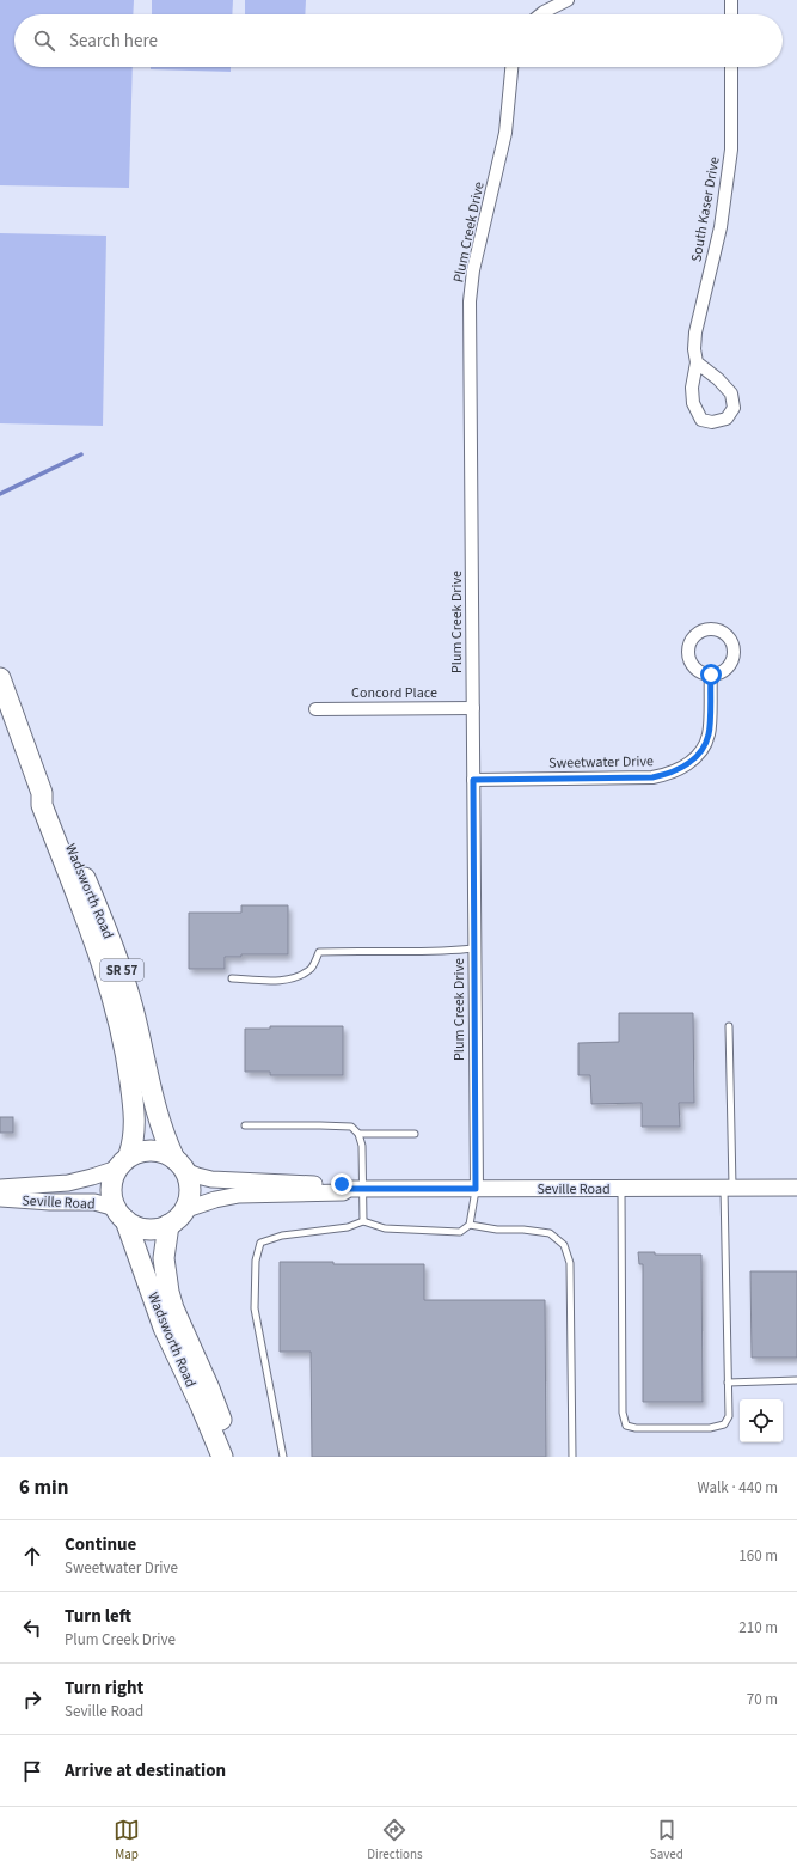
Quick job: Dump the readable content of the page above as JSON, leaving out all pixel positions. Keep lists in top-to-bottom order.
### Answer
{
  "streets": {
    "highway": ["Wadsworth Road", "SR 57"],
    "street": [
      "South Kaser Drive",
      "Plum Creek Drive",
      "Concord Place",
      "Sweetwater Drive",
      "Seville Road"
    ]
  },
  "crossings": [
    ["Plum Creek Drive", "Concord Place"],
    ["Plum Creek Drive", "Sweetwater Drive"],
    ["Plum Creek Drive", "Seville Road"],
    ["Wadsworth Road", "Seville Road"]
  ],
  "page": {
    "search": "Search here",
    "heading": ["6 min", "Walk · 440 m"],
    "list": [
      ["Continue", "Sweetwater Drive", "160 m"],
      ["Turn left", "Plum Creek Drive", "210 m"],
      ["Turn right", "Seville Road", "70 m"],
      "Arrive at destination"
    ],
    "nav": ["Map", "Directions", "Saved"]
  }
}
